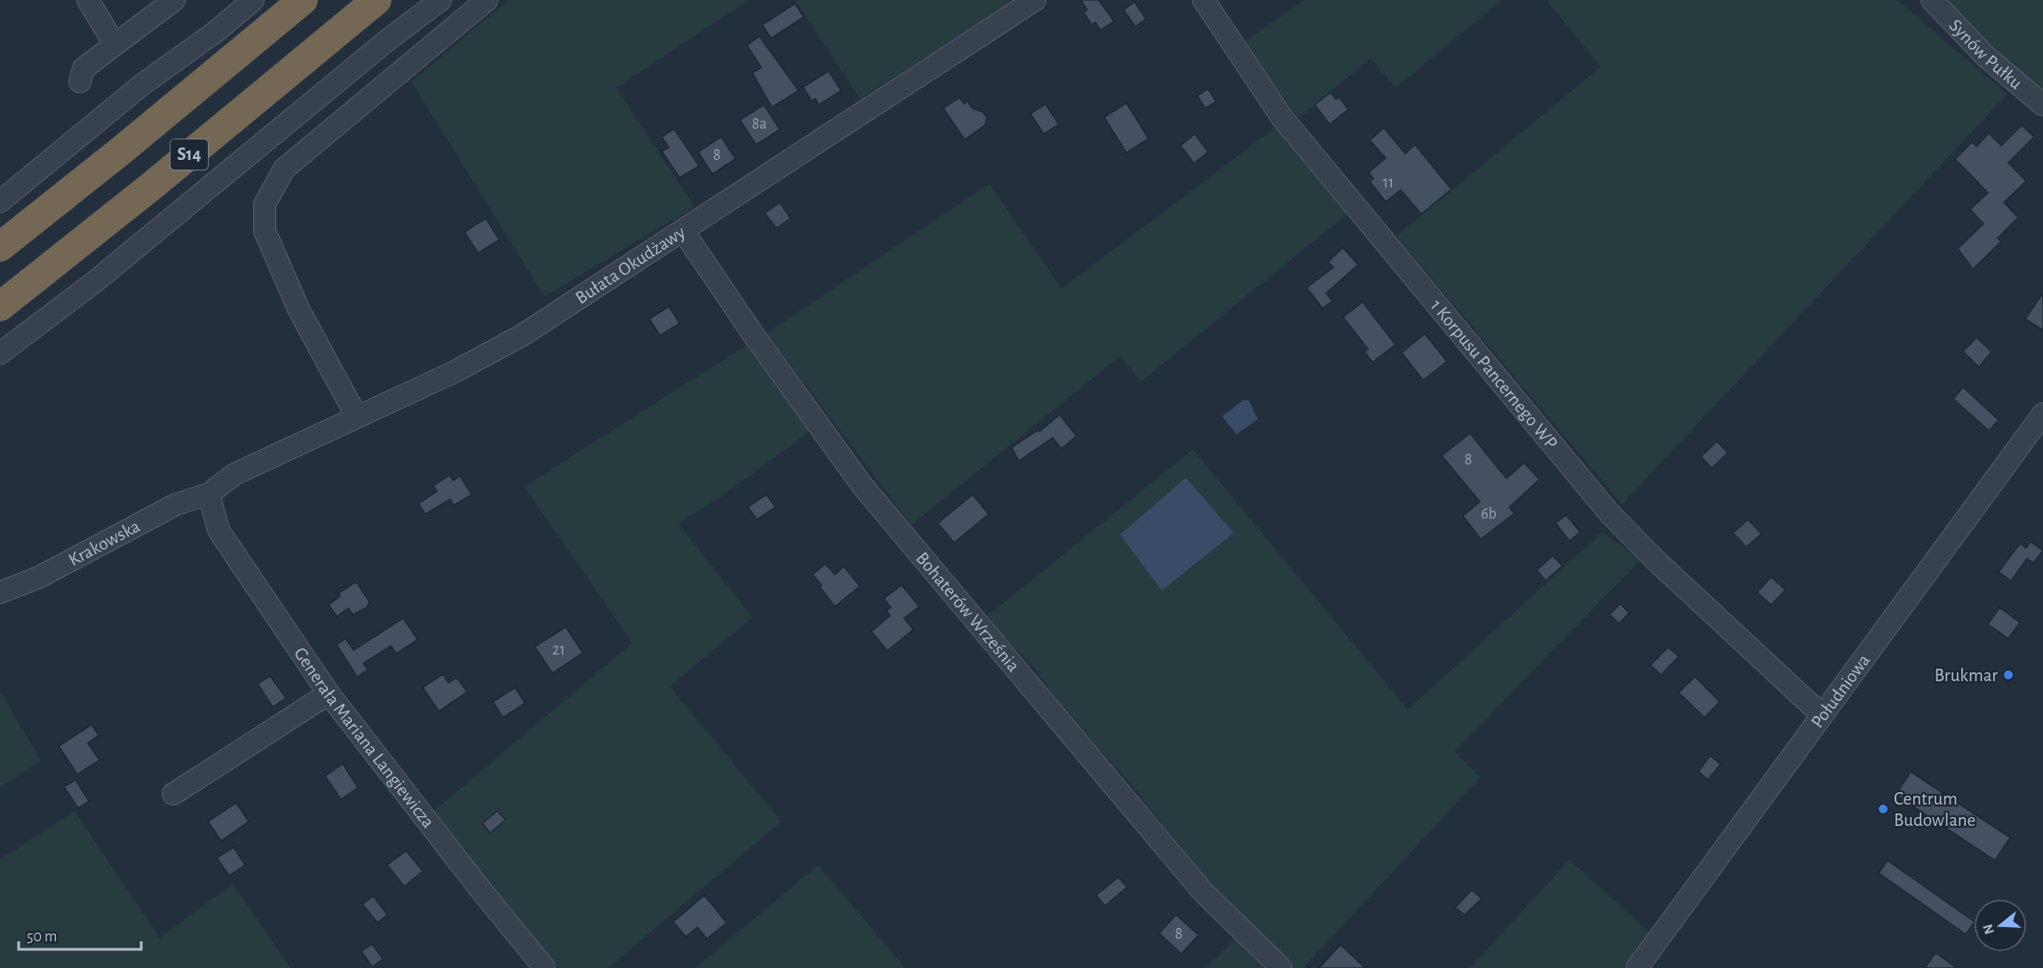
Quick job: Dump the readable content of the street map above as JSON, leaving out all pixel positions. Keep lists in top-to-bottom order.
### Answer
{
  "streets": {
    "highway": ["S14"],
    "street": [
      "Synów Pułku",
      "Bułata Okudżawy",
      "1 Korpusu Pancernego WP",
      "Krakowska",
      "Bohaterów Września",
      "Południowa",
      "Generała Mariana Langiewicza"
    ]
  },
  "crossings": [
    ["Bułata Okudżawy", "Krakowska"],
    ["Bułata Okudżawy", "Bohaterów Września"],
    ["Bułata Okudżawy", "Generała Mariana Langiewicza"],
    ["1 Korpusu Pancernego WP", "Południowa"],
    ["Krakowska", "Generała Mariana Langiewicza"]
  ],
  "places": ["Brukmar", "Centrum Budowlane"],
  "house_numbers": [
    "8a",
    "8",
    "11",
    "8",
    "6b",
    "21",
    "8"
  ],
  "scale_bar": "50 m",
  "north": "left"
}
